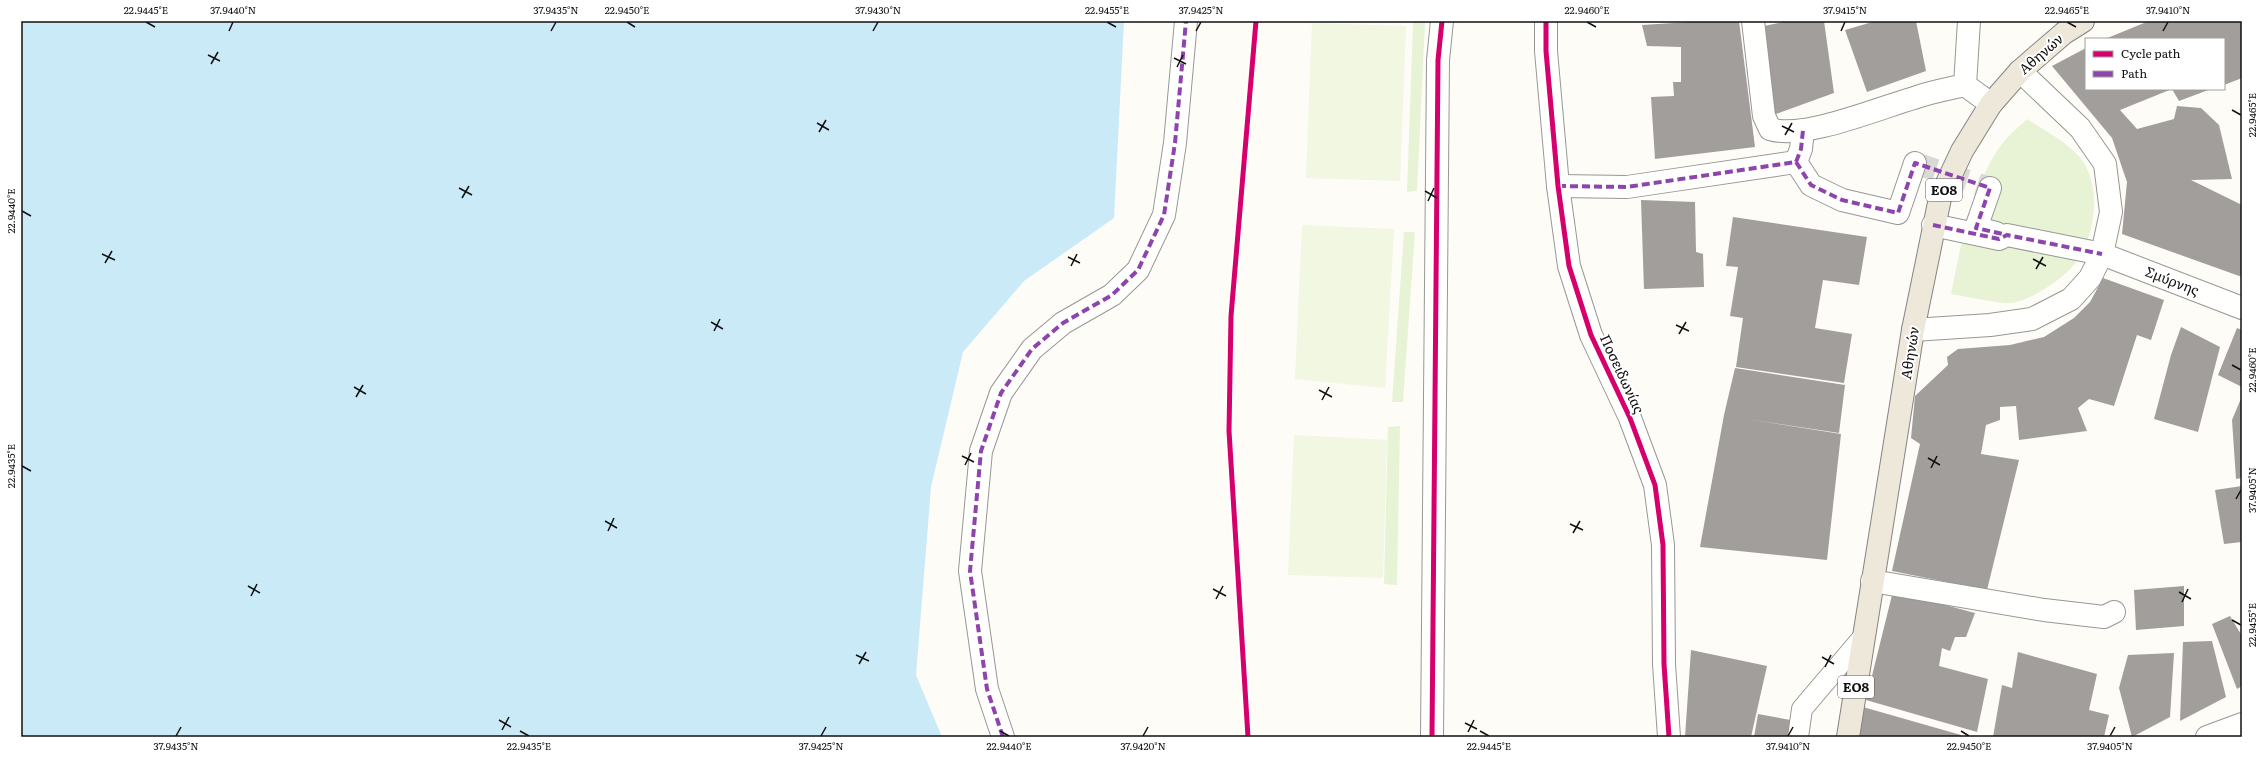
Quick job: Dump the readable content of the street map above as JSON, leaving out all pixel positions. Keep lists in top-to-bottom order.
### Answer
{
  "streets": {
    "main road": ["Αθηνών", "ΕΟ8"],
    "street": ["Σμύρνης", "Ποσειδωνίας"]
  },
  "legend": ["Cycle path", "Path"],
  "coordinates": [
    "22.9445°E",
    "37.9440°N",
    "37.9435°N",
    "22.9450°E",
    "37.9430°N",
    "22.9455°E",
    "37.9425°N",
    "22.9460°E",
    "37.9415°N",
    "22.9465°E",
    "37.9410°N",
    "22.9440°E",
    "22.9435°E",
    "37.9405°N",
    "37.9420°N"
  ]
}
